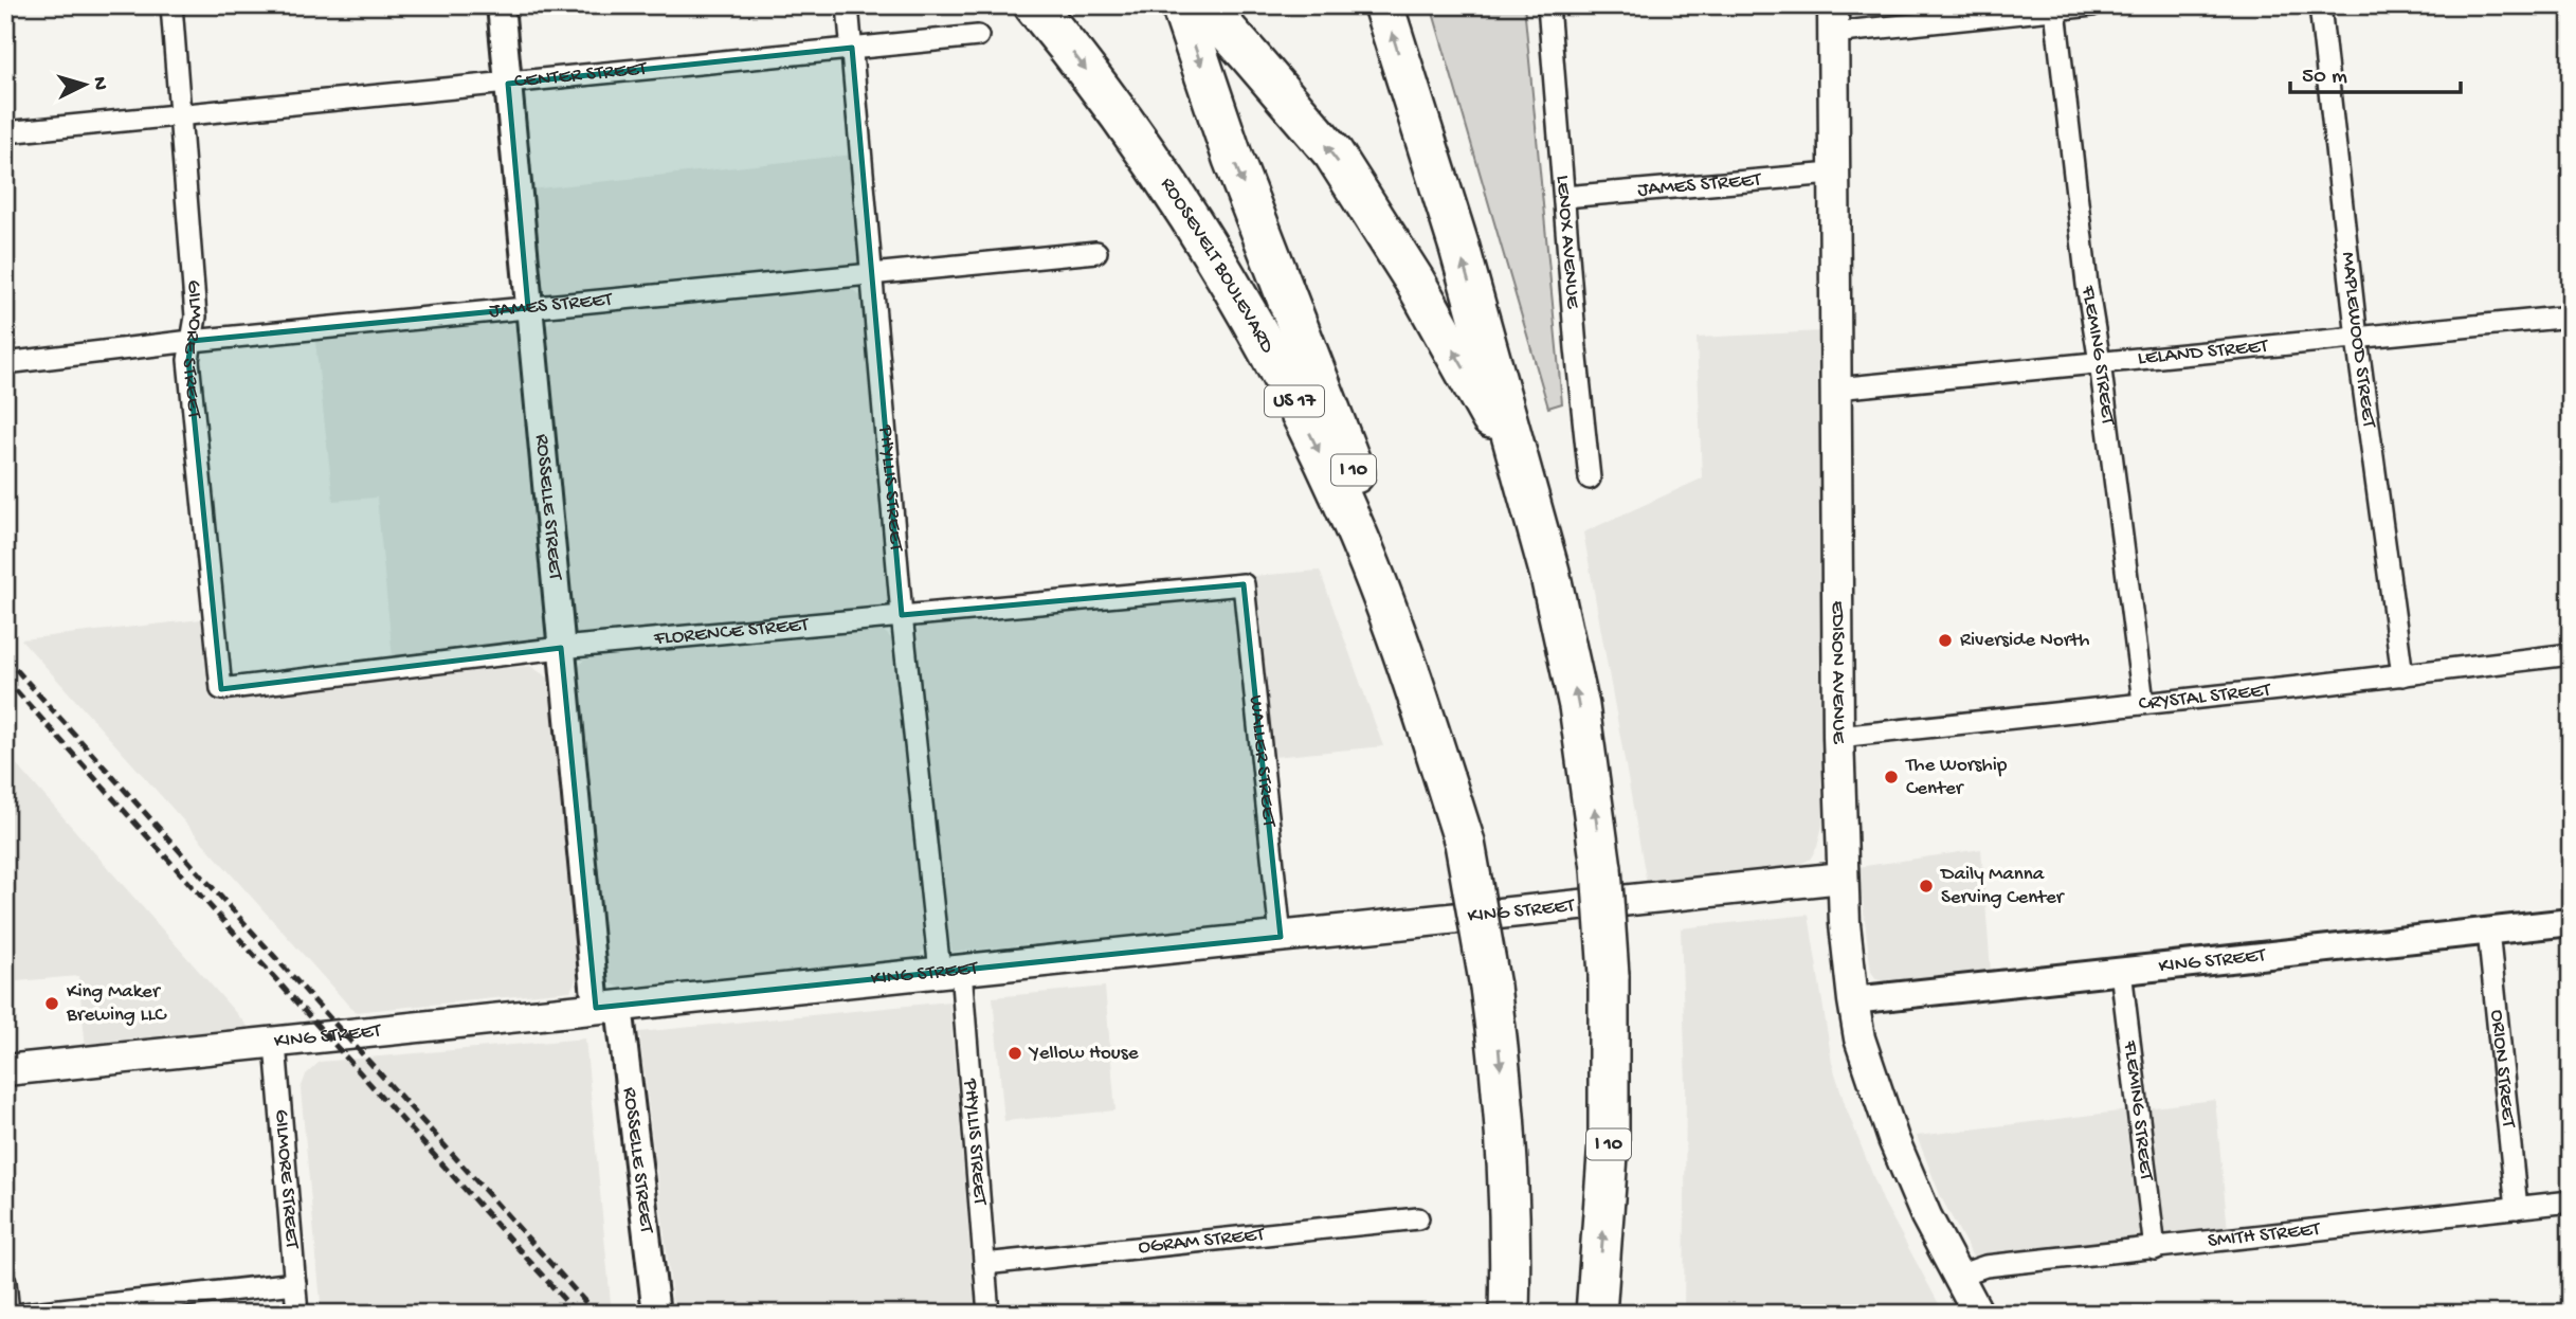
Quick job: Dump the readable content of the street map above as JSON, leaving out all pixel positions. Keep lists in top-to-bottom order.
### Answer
{
  "streets": {
    "highway": ["ROOSEVELT BOULEVARD", "US 17", "I 10"],
    "main road": ["EDISON AVENUE", "KING STREET"],
    "street": [
      "CENTER STREET",
      "JAMES STREET",
      "LENOX AVENUE",
      "MAPLEWOOD STREET",
      "GILMORE STREET",
      "LELAND STREET",
      "FLEMING STREET",
      "PHYLLIS STREET",
      "ROSSELLE STREET",
      "FLORENCE STREET",
      "CRYSTAL STREET",
      "WALLER STREET",
      "ORION STREET",
      "SMITH STREET",
      "OGRAM STREET"
    ]
  },
  "crossings": [
    ["CENTER STREET", "GILMORE STREET"],
    ["CENTER STREET", "PHYLLIS STREET"],
    ["CENTER STREET", "ROSSELLE STREET"],
    ["JAMES STREET", "LENOX AVENUE"],
    ["JAMES STREET", "GILMORE STREET"],
    ["JAMES STREET", "PHYLLIS STREET"],
    ["JAMES STREET", "ROSSELLE STREET"],
    ["JAMES STREET", "EDISON AVENUE"],
    ["ROOSEVELT BOULEVARD", "I 10"],
    ["MAPLEWOOD STREET", "LELAND STREET"],
    ["MAPLEWOOD STREET", "CRYSTAL STREET"],
    ["GILMORE STREET", "FLORENCE STREET"],
    ["GILMORE STREET", "KING STREET"],
    ["LELAND STREET", "FLEMING STREET"],
    ["LELAND STREET", "EDISON AVENUE"],
    ["FLEMING STREET", "CRYSTAL STREET"],
    ["FLEMING STREET", "KING STREET"],
    ["FLEMING STREET", "SMITH STREET"],
    ["PHYLLIS STREET", "FLORENCE STREET"],
    ["PHYLLIS STREET", "KING STREET"],
    ["PHYLLIS STREET", "OGRAM STREET"],
    ["ROSSELLE STREET", "FLORENCE STREET"],
    ["ROSSELLE STREET", "KING STREET"],
    ["FLORENCE STREET", "WALLER STREET"],
    ["EDISON AVENUE", "CRYSTAL STREET"],
    ["EDISON AVENUE", "KING STREET"],
    ["EDISON AVENUE", "SMITH STREET"],
    ["WALLER STREET", "KING STREET"],
    ["KING STREET", "ORION STREET"],
    ["ORION STREET", "SMITH STREET"]
  ],
  "places": [
    "Riverside North",
    "The Worship Center",
    "Daily Manna Serving Center",
    "King Maker Brewing LLC",
    "Yellow House"
  ],
  "scale_bar": "50 m",
  "north": "right"
}
